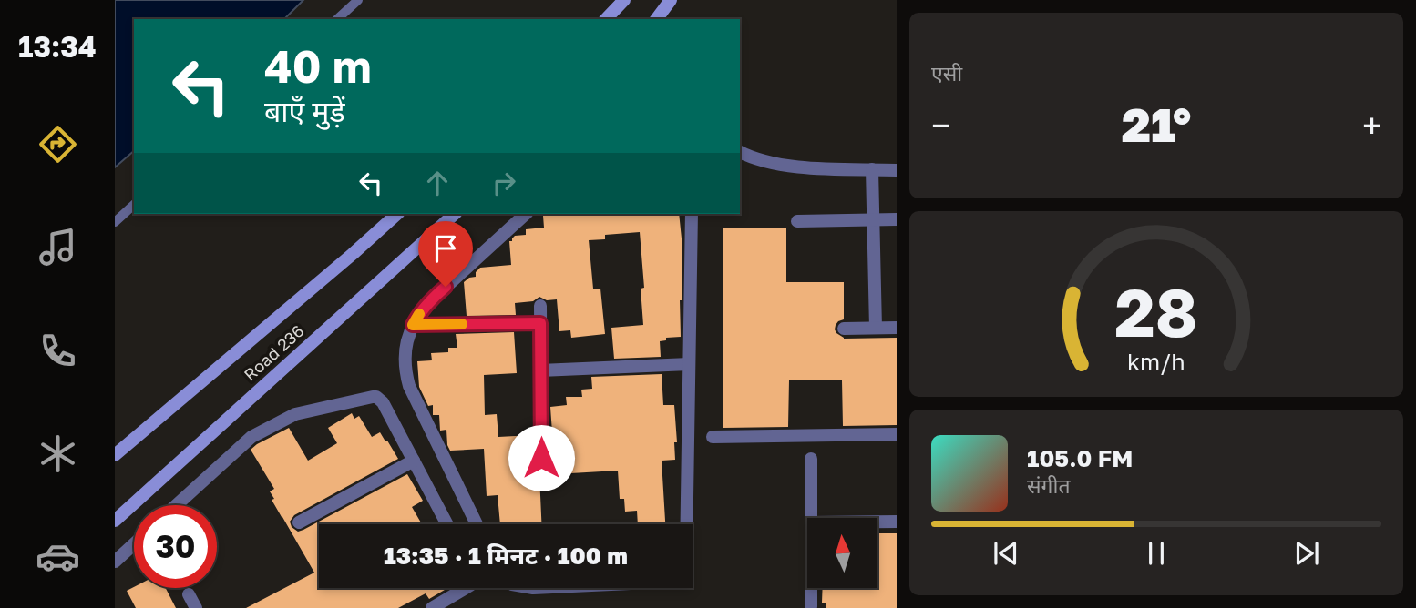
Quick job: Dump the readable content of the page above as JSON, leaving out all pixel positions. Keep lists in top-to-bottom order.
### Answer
{
  "streets": {
    "street": ["Road 236"]
  },
  "north": "top",
  "page": {
    "tabs": "13:34",
    "tile": "एसी",
    "turn": ["40 m", "बाएँ मुड़ें"],
    "heat": ["−", "21°", "+"],
    "song": ["105.0 FM", "संगीत"],
    "limit": "30",
    "trip": "13:35 · 1 मिनट · 100 m",
    "gauge": ["28", "km/h"]
  }
}
